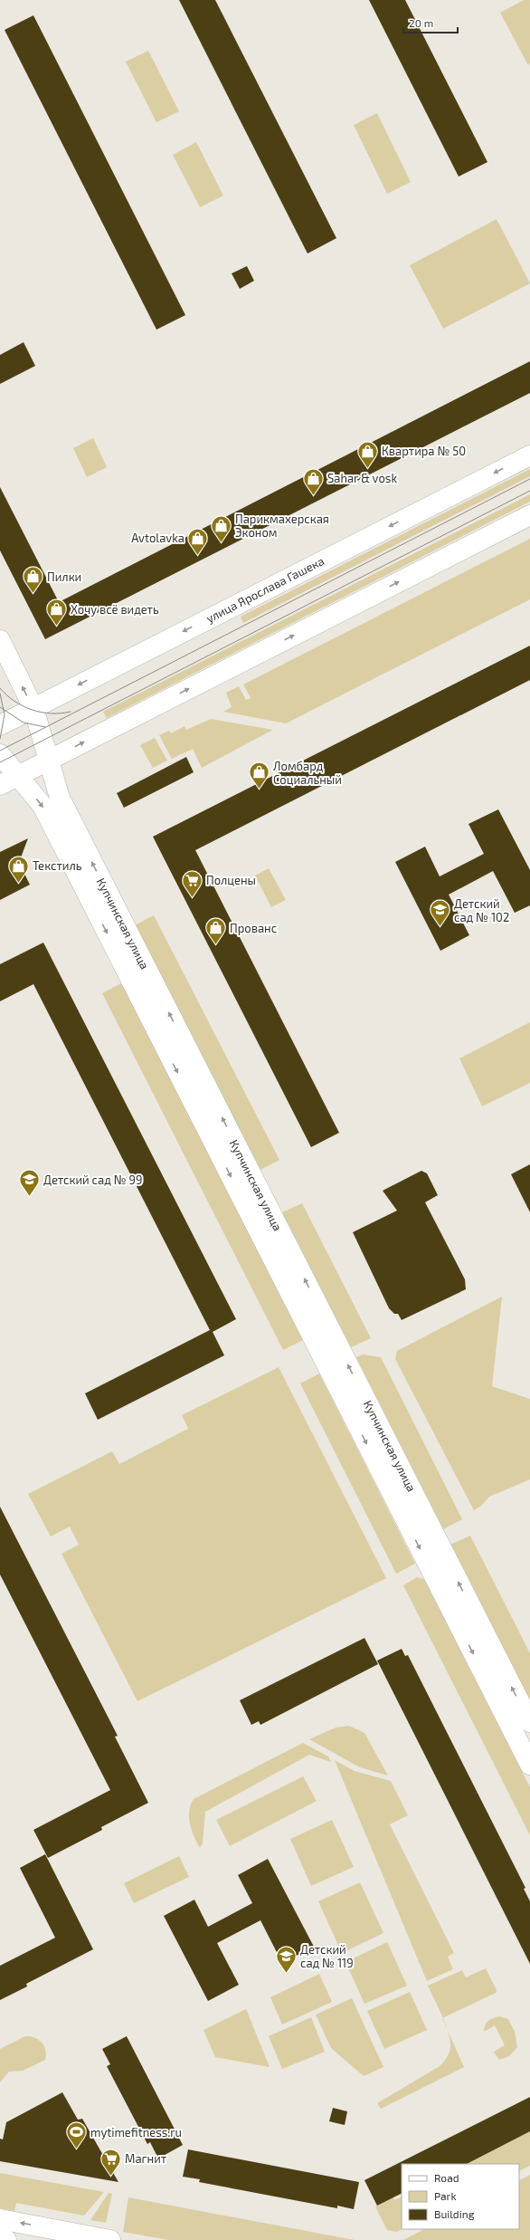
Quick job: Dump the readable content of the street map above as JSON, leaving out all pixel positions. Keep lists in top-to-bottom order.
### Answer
{
  "streets": {
    "street": ["улица Ярослава Гашека", "Купчинская улица"]
  },
  "crossings": [
    ["улица Ярослава Гашека", "Купчинская улица"]
  ],
  "places": {
    "shop": [
      "Квартира № 50",
      "Sahar & vosk",
      "Парикмахерская Эконом",
      "Avtolavka",
      "Пилки",
      "Хочу всё видеть",
      "Ломбард Социальный",
      "Текстиль",
      "Прованс"
    ],
    "supermarket": ["Полцены", "Магнит"],
    "school or university": ["Детский сад № 102", "Детский сад № 99", "Детский сад № 119"],
    "sports": ["mytimefitness.ru"]
  },
  "legend": ["Road", "Park", "Building"],
  "scale_bar": "20 m"
}
